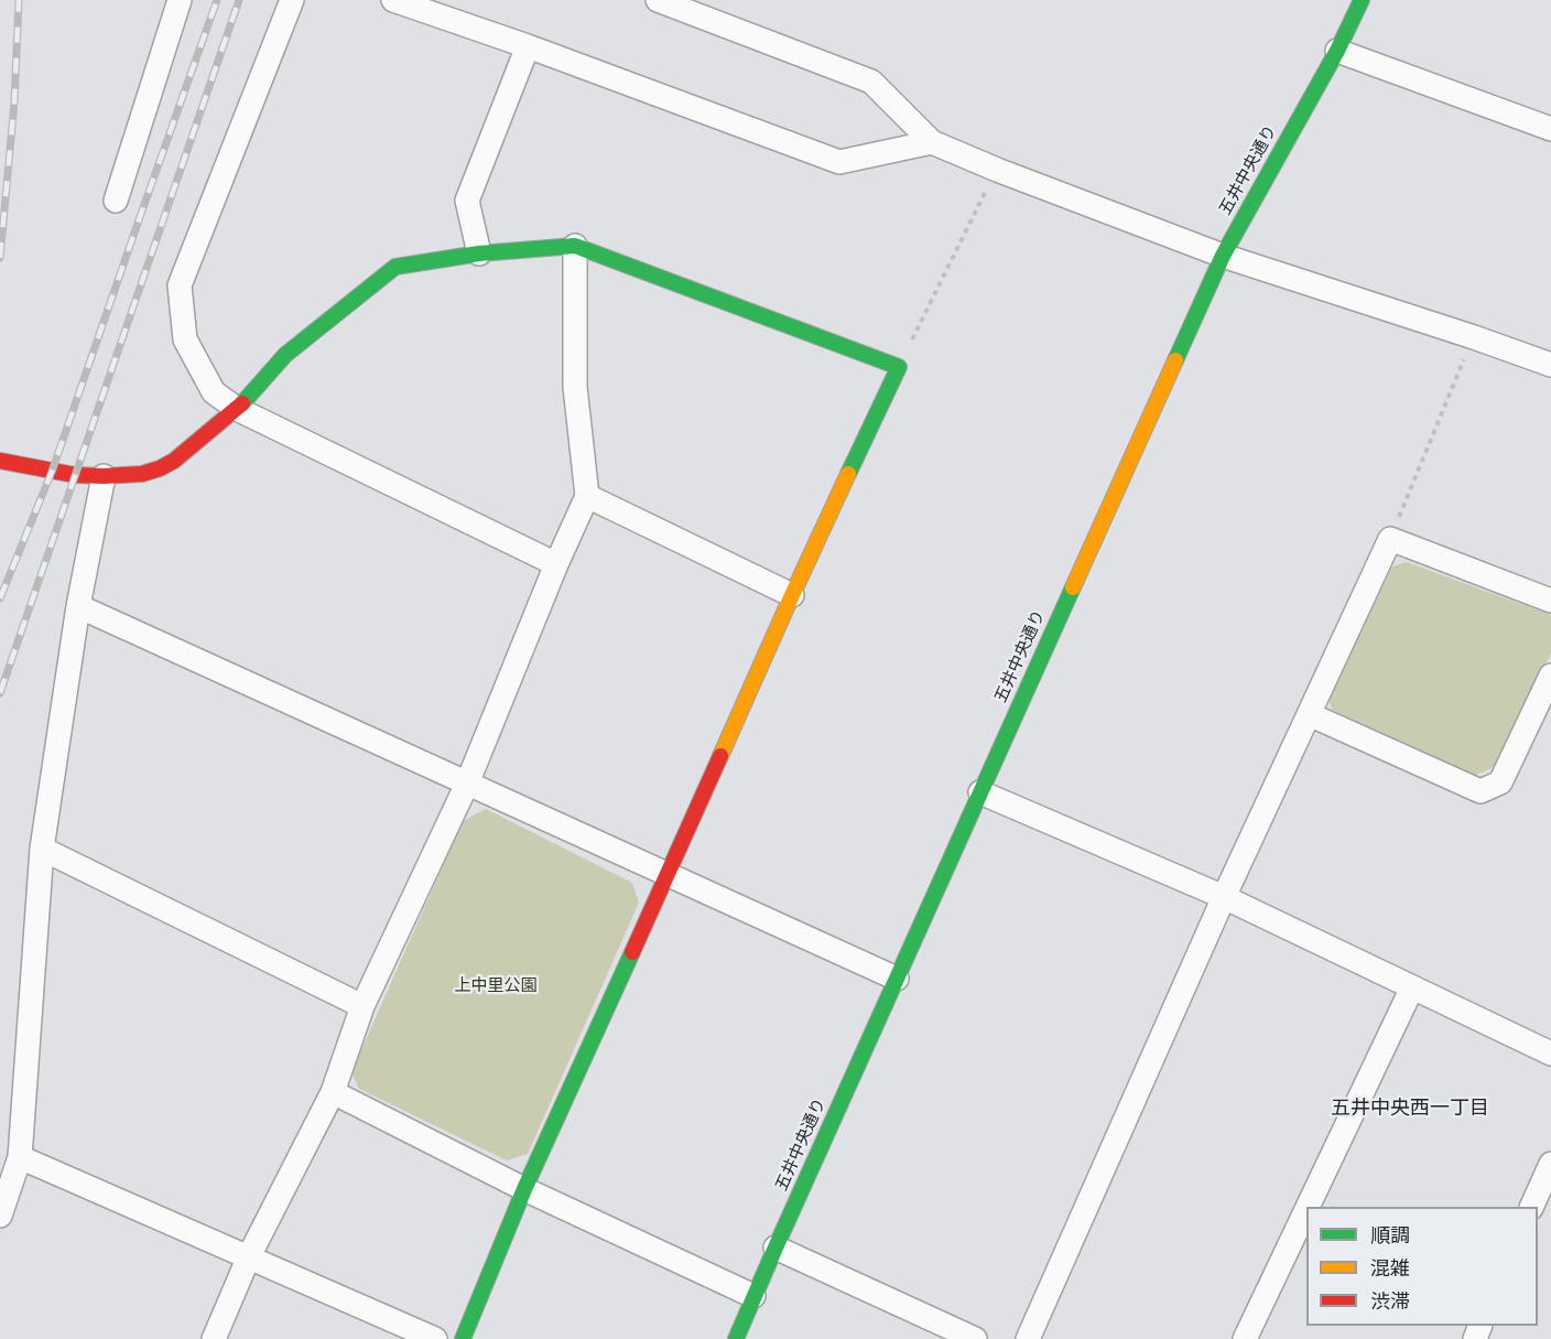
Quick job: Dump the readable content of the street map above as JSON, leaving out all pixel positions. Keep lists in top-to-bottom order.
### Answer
{
  "streets": {
    "street": ["五井中央通り"]
  },
  "districts": ["五井中央西一丁目"],
  "parks": ["上中里公園"],
  "legend": ["順調", "混雑", "渋滞"]
}
